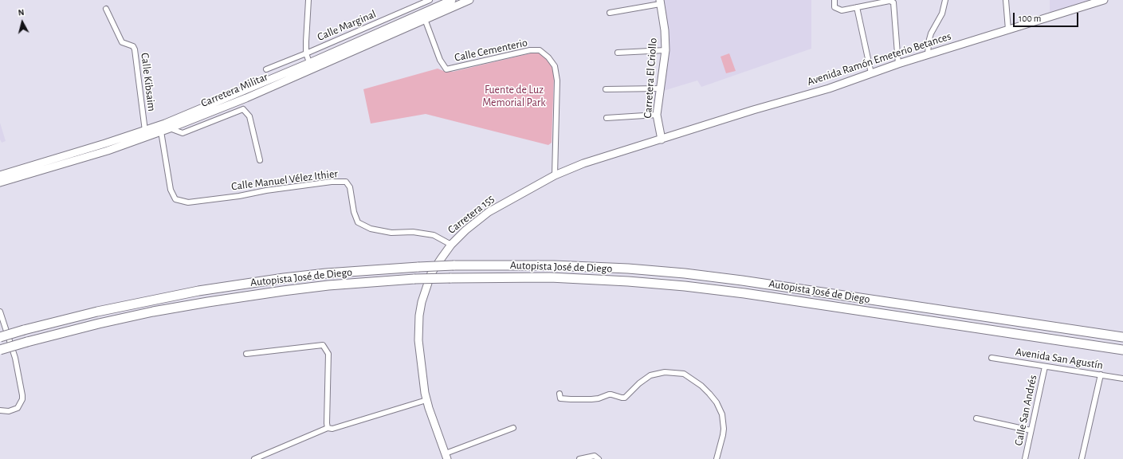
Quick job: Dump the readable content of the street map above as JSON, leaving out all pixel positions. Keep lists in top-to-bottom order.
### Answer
{
  "streets": {
    "highway": ["Autopista José de Diego"],
    "street": [
      "Calle Marginal",
      "Calle Cementerio",
      "Avenida Ramón Emeterio Betances",
      "Carretera El Criollo",
      "Calle Kibsaim",
      "Carretera Militar",
      "Calle Manuel Vélez Ithier",
      "Carretera 155",
      "Avenida San Agustín",
      "Calle San Andrés"
    ]
  },
  "crossings": [
    ["Calle Cementerio", "Carretera Militar"],
    ["Calle Cementerio", "Carretera 155"],
    ["Avenida Ramón Emeterio Betances", "Carretera El Criollo"],
    ["Avenida Ramón Emeterio Betances", "Carretera 155"],
    ["Carretera El Criollo", "Carretera 155"],
    ["Calle Kibsaim", "Carretera Militar"],
    ["Carretera Militar", "Calle Manuel Vélez Ithier"],
    ["Calle Manuel Vélez Ithier", "Carretera 155"],
    ["Avenida San Agustín", "Calle San Andrés"]
  ],
  "parks": ["Fuente de Luz Memorial Park"],
  "scale_bar": "100 m",
  "north": "top"
}
